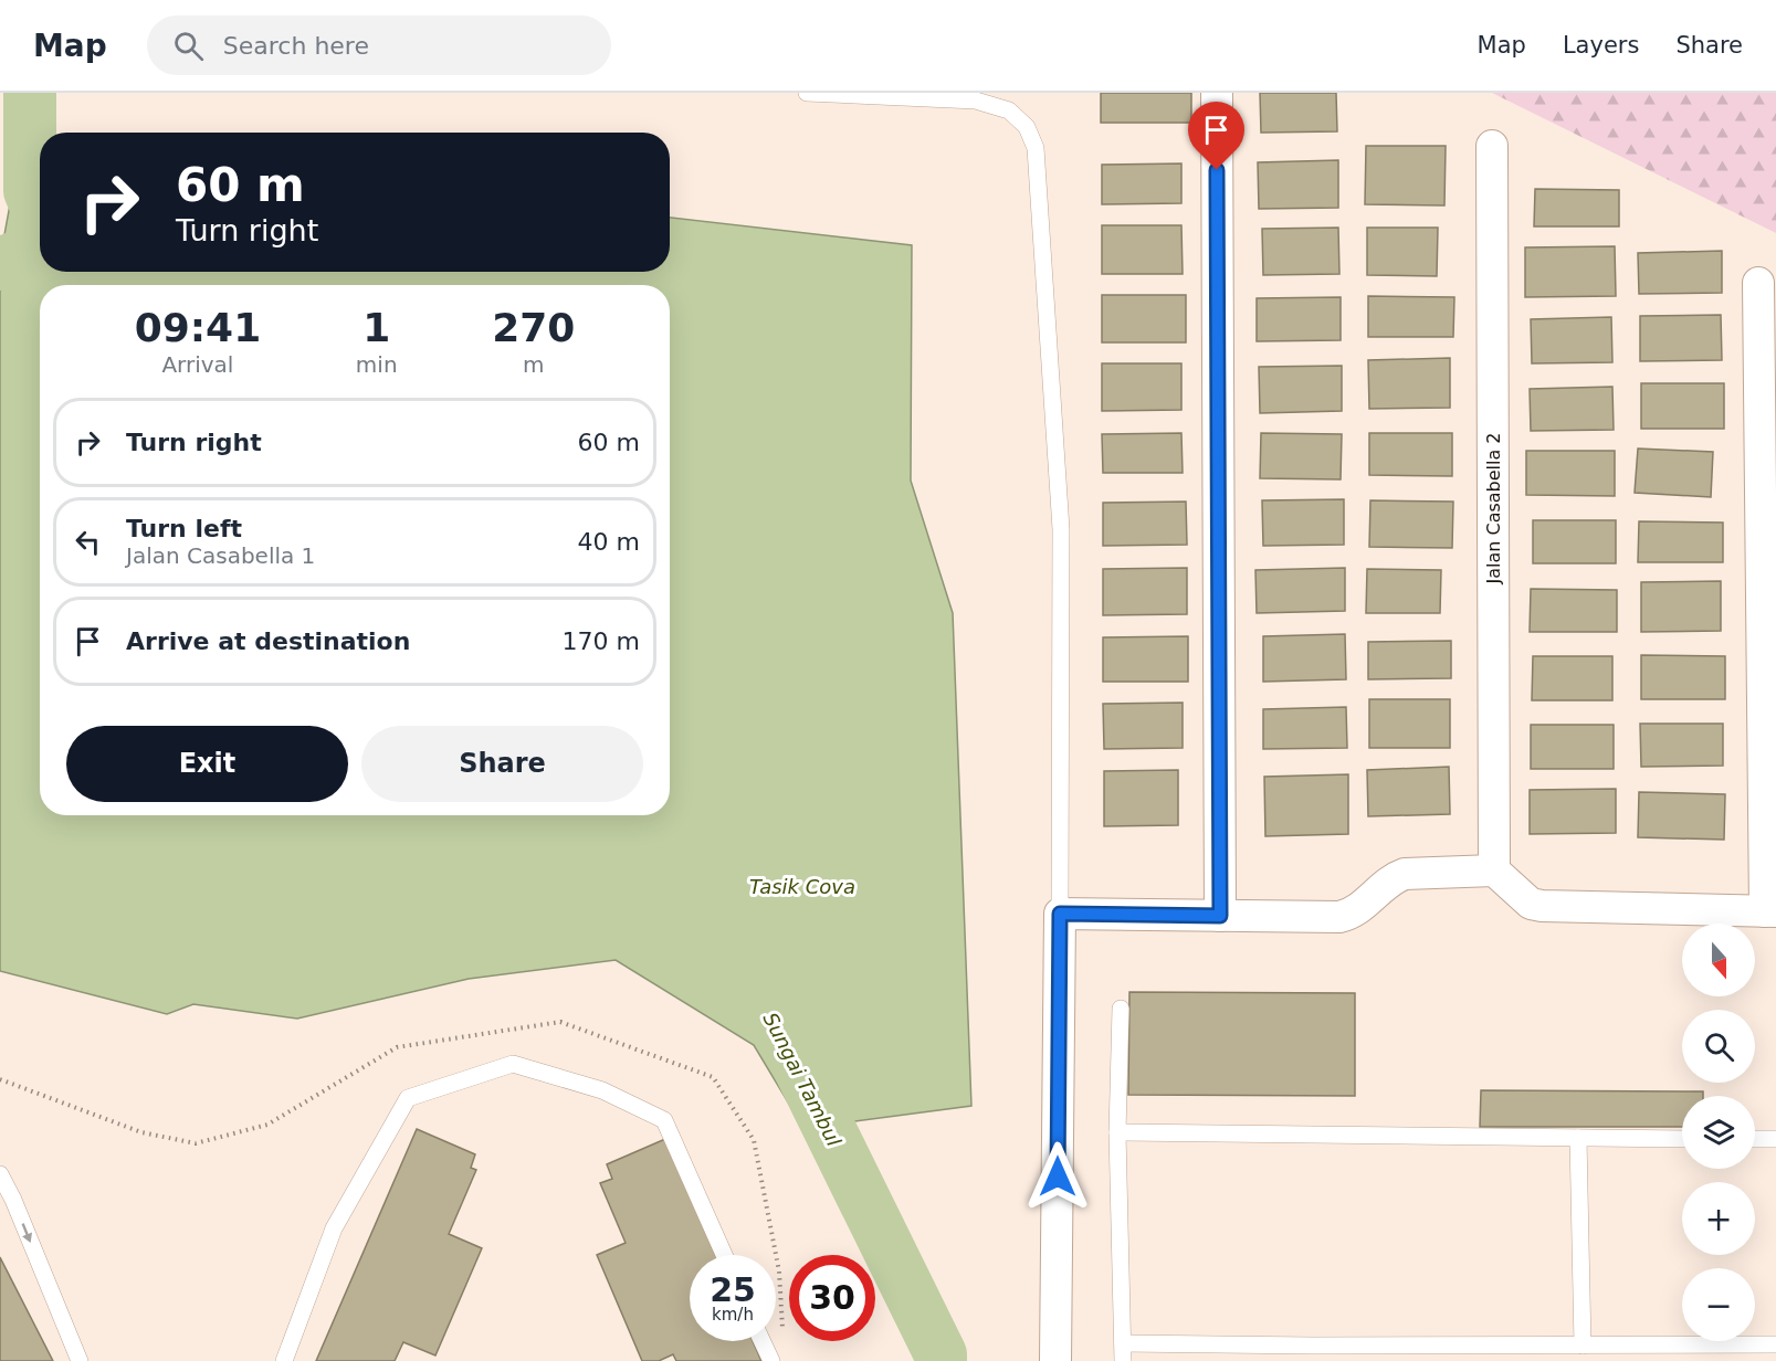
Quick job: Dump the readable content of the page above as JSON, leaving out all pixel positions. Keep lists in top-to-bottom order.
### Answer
{
  "streets": {
    "street": ["Jalan Casabella 2"]
  },
  "water": ["Tasik Cova", "Sungai Tambul"],
  "north": "bottom",
  "page": {
    "header": "Map",
    "search": "Search here",
    "nav": ["Map", "Layers", "Share"],
    "turn": ["60 m", "Turn right"],
    "eta": [
      "09:41",
      "Arrival",
      "1",
      "min",
      "270",
      "m"
    ],
    "list": [
      {
        "name": "Turn right",
        "value": "60 m"
      },
      {
        "name": "Turn left",
        "note": "Jalan Casabella 1",
        "value": "40 m"
      },
      {
        "name": "Arrive at destination",
        "value": "170 m"
      }
    ],
    "buttons": ["Exit", "Share"],
    "map_buttons": ["+", "−"],
    "speed": "25 km/h",
    "limit": "30"
  }
}
